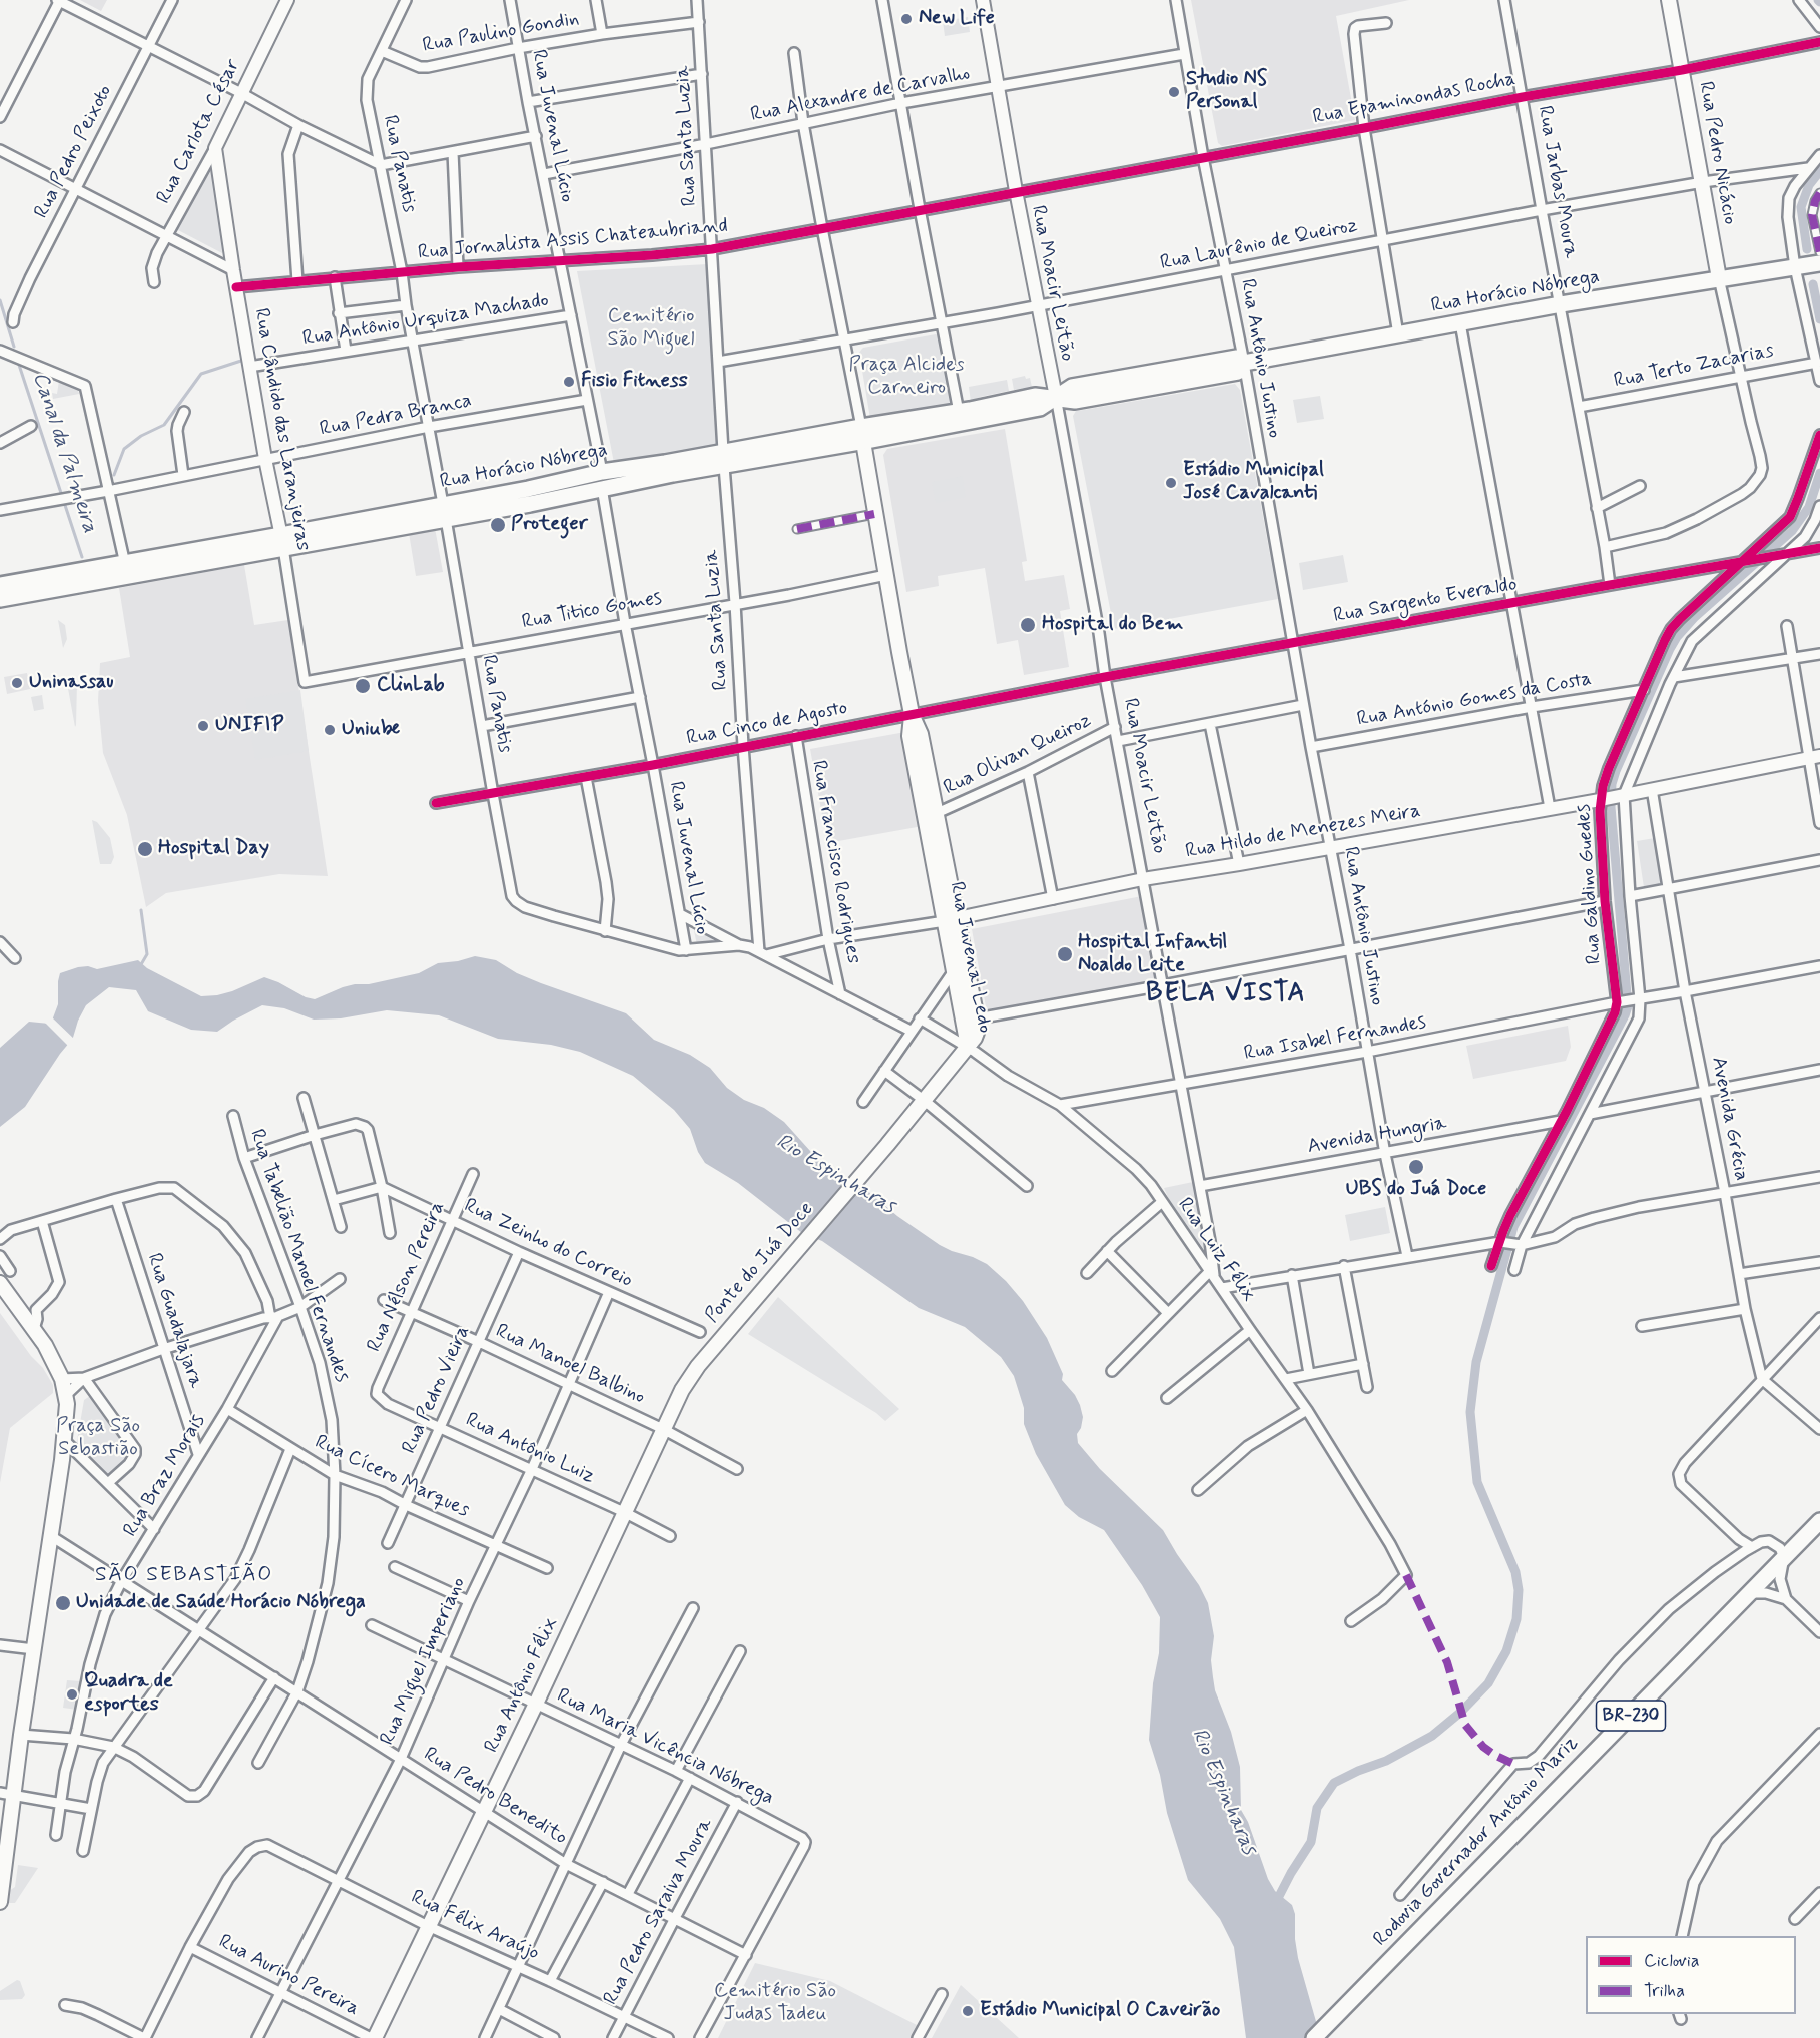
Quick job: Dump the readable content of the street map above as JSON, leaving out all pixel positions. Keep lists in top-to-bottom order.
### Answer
{
  "streets": {
    "main road": [
      "Rua Pedro Nicácio",
      "Rua Horácio Nóbrega",
      "Rua Juvenal Ledo",
      "Ponte do Juá Doce",
      "Rua Antônio Félix",
      "BR-230",
      "Rodovia Governador Antônio Mariz"
    ],
    "street": [
      "Rua Paulino Gondin",
      "Rua Alexandre de Carvalho",
      "Rua Epaminondas Rocha",
      "Rua Juvenal Lúcio",
      "Rua Carlota César",
      "Rua Santa Luzia",
      "Rua Pedro Peixoto",
      "Rua Panatis",
      "Rua Jarbas Moura",
      "Rua Jornalista Assis Chateaubriand",
      "Rua Laurênio de Queiroz",
      "Rua Moacir Leitão",
      "Rua Antônio Urquiza Machado",
      "Rua Antônio Justino",
      "Rua Terto Zacarias",
      "Rua Pedra Branca",
      "Rua Cândido das Laranjeiras",
      "Rua Sargento Everaldo",
      "Rua Titico Gomes",
      "Rua António Gomes da Costa",
      "Rua Cinco de Agosto",
      "Rua Olivan Queiroz",
      "Rua Hildo de Menezes Meira",
      "Rua Francisco Rodrigues",
      "Rua Galdino Guedes",
      "Rua Isabel Fernandes",
      "Avenida Grécia",
      "Avenida Hungria",
      "Rua Zeinho do Correio",
      "Rua Luiz Félix",
      "Rua Tabelião Manoel Fernandes",
      "Rua Nélson Pereira",
      "Rua Guadalajara",
      "Rua Manoel Balbino",
      "Rua Pedro Vieira",
      "Rua Antônio Luiz",
      "Rua Braz Morais",
      "Rua Cícero Marques",
      "Rua Miguel Imperiano",
      "Rua Maria Vicência Nóbrega",
      "Rua Pedro Benedito",
      "Rua Pedro Saraiva Moura",
      "Rua Félix Araújo",
      "Rua Aurino Pereira"
    ]
  },
  "crossings": [
    ["Rua Paulino Gondin", "Rua Juvenal Lúcio"],
    ["Rua Paulino Gondin", "Rua Santa Luzia"],
    ["Rua Paulino Gondin", "Rua Panatis"],
    ["Rua Alexandre de Carvalho", "Rua Juvenal Lúcio"],
    ["Rua Alexandre de Carvalho", "Rua Santa Luzia"],
    ["Rua Alexandre de Carvalho", "Rua Moacir Leitão"],
    ["Rua Alexandre de Carvalho", "Rua Antônio Justino"],
    ["Rua Epaminondas Rocha", "Rua Pedro Nicácio"],
    ["Rua Epaminondas Rocha", "Rua Jarbas Moura"],
    ["Rua Epaminondas Rocha", "Rua Jornalista Assis Chateaubriand"],
    ["Rua Epaminondas Rocha", "Rua Moacir Leitão"],
    ["Rua Epaminondas Rocha", "Rua Antônio Justino"],
    ["Rua Juvenal Lúcio", "Rua Jornalista Assis Chateaubriand"],
    ["Rua Juvenal Lúcio", "Rua Horácio Nóbrega"],
    ["Rua Juvenal Lúcio", "Rua Antônio Urquiza Machado"],
    ["Rua Juvenal Lúcio", "Rua Pedra Branca"],
    ["Rua Juvenal Lúcio", "Rua Titico Gomes"],
    ["Rua Juvenal Lúcio", "Rua Cinco de Agosto"],
    ["Rua Carlota César", "Rua Cândido das Laranjeiras"],
    ["Rua Santa Luzia", "Rua Jornalista Assis Chateaubriand"],
    ["Rua Santa Luzia", "Rua Laurênio de Queiroz"],
    ["Rua Santa Luzia", "Rua Horácio Nóbrega"],
    ["Rua Santa Luzia", "Rua Titico Gomes"],
    ["Rua Santa Luzia", "Rua Cinco de Agosto"],
    ["Rua Santa Luzia", "Rua Hildo de Menezes Meira"],
    ["Rua Pedro Nicácio", "Rua Laurênio de Queiroz"],
    ["Rua Pedro Nicácio", "Rua Horácio Nóbrega"],
    ["Rua Panatis", "Rua Jornalista Assis Chateaubriand"],
    ["Rua Panatis", "Rua Horácio Nóbrega"],
    ["Rua Panatis", "Rua Antônio Urquiza Machado"],
    ["Rua Panatis", "Rua Pedra Branca"],
    ["Rua Panatis", "Rua Titico Gomes"],
    ["Rua Panatis", "Rua Cinco de Agosto"],
    ["Rua Jarbas Moura", "Rua Laurênio de Queiroz"],
    ["Rua Jarbas Moura", "Rua Horácio Nóbrega"],
    ["Rua Jarbas Moura", "Rua Terto Zacarias"],
    ["Rua Jarbas Moura", "Rua Sargento Everaldo"],
    ["Rua Jornalista Assis Chateaubriand", "Rua Moacir Leitão"],
    ["Rua Jornalista Assis Chateaubriand", "Rua Cândido das Laranjeiras"],
    ["Rua Laurênio de Queiroz", "Rua Moacir Leitão"],
    ["Rua Laurênio de Queiroz", "Rua Antônio Justino"],
    ["Rua Moacir Leitão", "Rua Horácio Nóbrega"],
    ["Rua Moacir Leitão", "Rua Sargento Everaldo"],
    ["Rua Moacir Leitão", "Rua Cinco de Agosto"],
    ["Rua Moacir Leitão", "Rua Olivan Queiroz"],
    ["Rua Moacir Leitão", "Rua Hildo de Menezes Meira"],
    ["Rua Moacir Leitão", "Rua Isabel Fernandes"],
    ["Rua Moacir Leitão", "Avenida Hungria"],
    ["Rua Moacir Leitão", "Rua Luiz Félix"],
    ["Rua Horácio Nóbrega", "Rua Antônio Justino"],
    ["Rua Horácio Nóbrega", "Rua Cândido das Laranjeiras"],
    ["Rua Horácio Nóbrega", "Rua Galdino Guedes"],
    ["Rua Horácio Nóbrega", "Rua Juvenal Ledo"],
    ["Rua Antônio Urquiza Machado", "Rua Cândido das Laranjeiras"],
    ["Rua Antônio Justino", "Rua Sargento Everaldo"],
    ["Rua Antônio Justino", "Rua António Gomes da Costa"],
    ["Rua Antônio Justino", "Rua Olivan Queiroz"],
    ["Rua Antônio Justino", "Rua Hildo de Menezes Meira"],
    ["Rua Antônio Justino", "Rua Isabel Fernandes"],
    ["Rua Antônio Justino", "Avenida Hungria"],
    ["Rua Pedra Branca", "Rua Cândido das Laranjeiras"],
    ["Rua Cândido das Laranjeiras", "Rua Titico Gomes"],
    ["Rua Sargento Everaldo", "Rua Cinco de Agosto"],
    ["Rua Sargento Everaldo", "Rua Galdino Guedes"],
    ["Rua Titico Gomes", "Rua Juvenal Ledo"],
    ["Rua António Gomes da Costa", "Rua Galdino Guedes"],
    ["Rua Cinco de Agosto", "Rua Francisco Rodrigues"],
    ["Rua Cinco de Agosto", "Rua Juvenal Ledo"],
    ["Rua Olivan Queiroz", "Rua Juvenal Ledo"],
    ["Rua Hildo de Menezes Meira", "Rua Francisco Rodrigues"],
    ["Rua Hildo de Menezes Meira", "Rua Galdino Guedes"],
    ["Rua Hildo de Menezes Meira", "Rua Juvenal Ledo"],
    ["Rua Hildo de Menezes Meira", "Avenida Grécia"],
    ["Rua Galdino Guedes", "Rua Isabel Fernandes"],
    ["Rua Galdino Guedes", "Avenida Hungria"],
    ["Rua Juvenal Ledo", "Rua Luiz Félix"],
    ["Rua Juvenal Ledo", "Ponte do Juá Doce"],
    ["Rua Isabel Fernandes", "Avenida Grécia"],
    ["Rua Isabel Fernandes", "Rua Luiz Félix"],
    ["Rua Zeinho do Correio", "Rua Nélson Pereira"],
    ["Rua Zeinho do Correio", "Rua Pedro Vieira"],
    ["Rua Zeinho do Correio", "Rua Miguel Imperiano"],
    ["Rua Luiz Félix", "Ponte do Juá Doce"],
    ["Rua Tabelião Manoel Fernandes", "Rua Cícero Marques"],
    ["Rua Tabelião Manoel Fernandes", "Rua Pedro Benedito"],
    ["Ponte do Juá Doce", "Rua Antônio Félix"],
    ["Rua Nélson Pereira", "Rua Manoel Balbino"],
    ["Rua Nélson Pereira", "Rua Antônio Luiz"],
    ["Rua Guadalajara", "Rua Braz Morais"],
    ["Rua Manoel Balbino", "Rua Pedro Vieira"],
    ["Rua Manoel Balbino", "Rua Miguel Imperiano"],
    ["Rua Manoel Balbino", "Rua Antônio Félix"],
    ["Rua Pedro Vieira", "Rua Antônio Luiz"],
    ["Rua Pedro Vieira", "Rua Cícero Marques"],
    ["Rua Antônio Luiz", "Rua Miguel Imperiano"],
    ["Rua Antônio Luiz", "Rua Antônio Félix"],
    ["Rua Braz Morais", "Rua Cícero Marques"],
    ["Rua Braz Morais", "Rua Pedro Benedito"],
    ["Rua Cícero Marques", "Rua Miguel Imperiano"],
    ["Rua Miguel Imperiano", "Rua Maria Vicência Nóbrega"],
    ["Rua Miguel Imperiano", "Rua Pedro Benedito"],
    ["Rua Miguel Imperiano", "Rua Félix Araújo"],
    ["Rua Miguel Imperiano", "Rua Aurino Pereira"],
    ["Rua Antônio Félix", "Rua Maria Vicência Nóbrega"],
    ["Rua Antônio Félix", "Rua Pedro Benedito"],
    ["Rua Antônio Félix", "Rua Félix Araújo"],
    ["Rua Antônio Félix", "Rua Aurino Pereira"],
    ["Rua Maria Vicência Nóbrega", "Rua Pedro Benedito"],
    ["Rua Maria Vicência Nóbrega", "Rua Pedro Saraiva Moura"],
    ["Rua Pedro Benedito", "Rua Pedro Saraiva Moura"],
    ["Rua Pedro Saraiva Moura", "Rua Félix Araújo"],
    ["Rua Félix Araújo", "Rua Aurino Pereira"]
  ],
  "districts": ["BELA VISTA", "SÃO SEBASTIÃO"],
  "water": ["Canal da Palmeira", "Rio Espinharas"],
  "parks": [
    "Cemitério São Miguel",
    "Praça Alcides Carneiro",
    "Praça São Sebastião",
    "Cemitério São Judas Tadeu"
  ],
  "places": [
    "New Life",
    "Studio NS Personal",
    "Fisio Fitness",
    "Estádio Municipal José Cavalcanti",
    "Proteger",
    "Hospital do Bem",
    "Uninassau",
    "ClinLab",
    "UNIFIP",
    "Uniube",
    "Hospital Day",
    "Hospital Infantil Noaldo Leite",
    "UBS do Juá Doce",
    "Unidade de Saúde Horácio Nóbrega",
    "Quadra de esportes",
    "Estádio Municipal O Caveirão"
  ],
  "legend": ["Ciclovia", "Trilha"]
}
